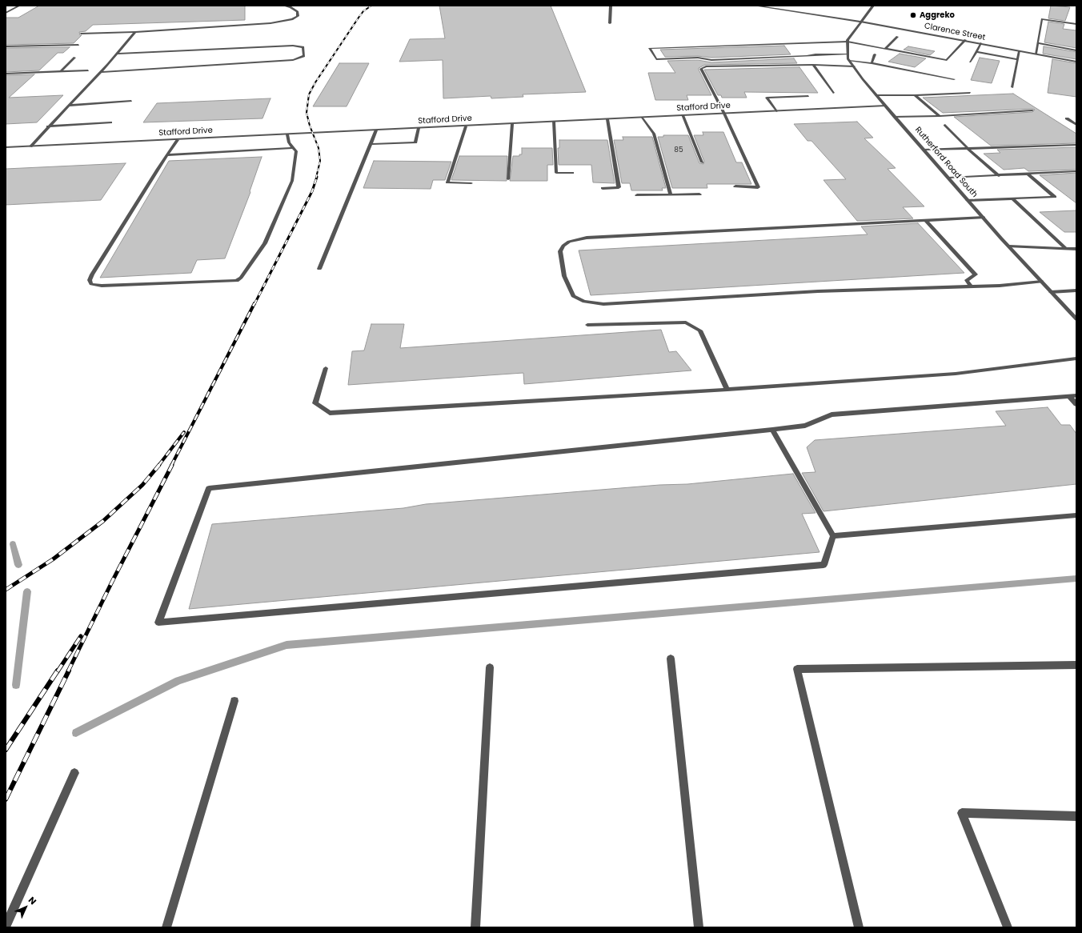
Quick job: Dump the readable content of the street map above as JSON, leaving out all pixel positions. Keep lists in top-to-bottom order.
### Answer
{
  "streets": {
    "street": ["Clarence Street", "Stafford Drive", "Rutherford Road South"]
  },
  "crossings": [
    ["Stafford Drive", "Rutherford Road South"]
  ],
  "places": ["Aggreko"],
  "house_numbers": ["85"],
  "north": "top right"
}
